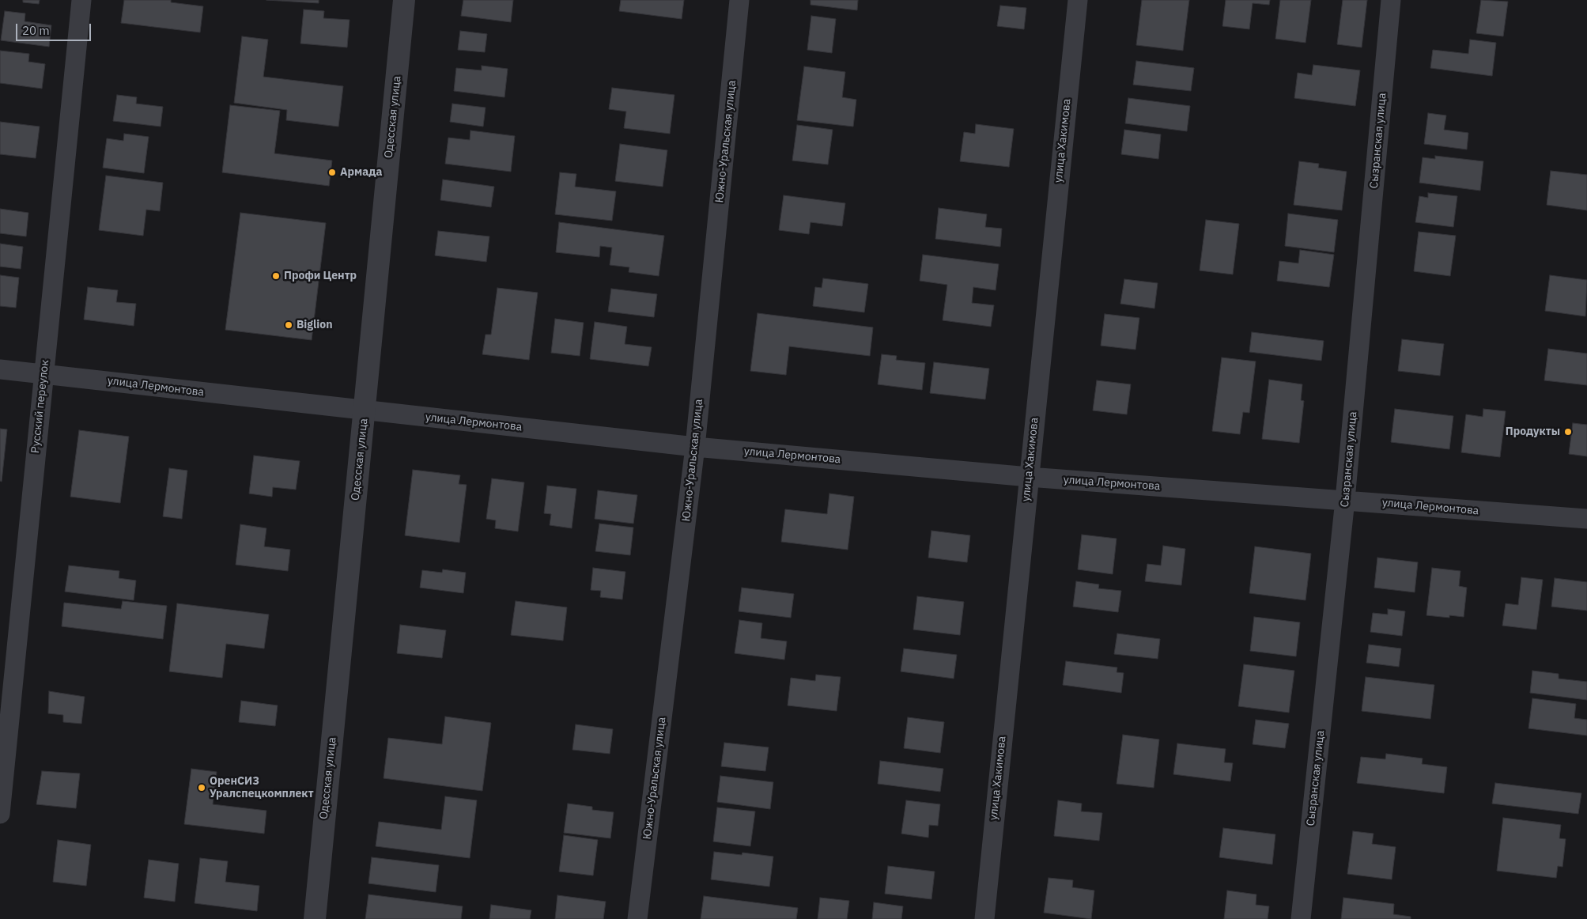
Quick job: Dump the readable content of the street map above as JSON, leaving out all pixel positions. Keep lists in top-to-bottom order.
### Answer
{
  "streets": {
    "street": [
      "Одесская улица",
      "улица Хакимова",
      "Сызранская улица",
      "Южно-Уральская улица",
      "улица Лермонтова",
      "Русский переулок"
    ]
  },
  "crossings": [
    ["Одесская улица", "улица Лермонтова"],
    ["улица Хакимова", "улица Лермонтова"],
    ["Сызранская улица", "улица Лермонтова"],
    ["Южно-Уральская улица", "улица Лермонтова"],
    ["улица Лермонтова", "Русский переулок"]
  ],
  "places": [
    "Армада",
    "Профи Центр",
    "Biglion",
    "Продукты",
    "ОренСИЗ Уралспецкомплект"
  ],
  "scale_bar": "20 m"
}
